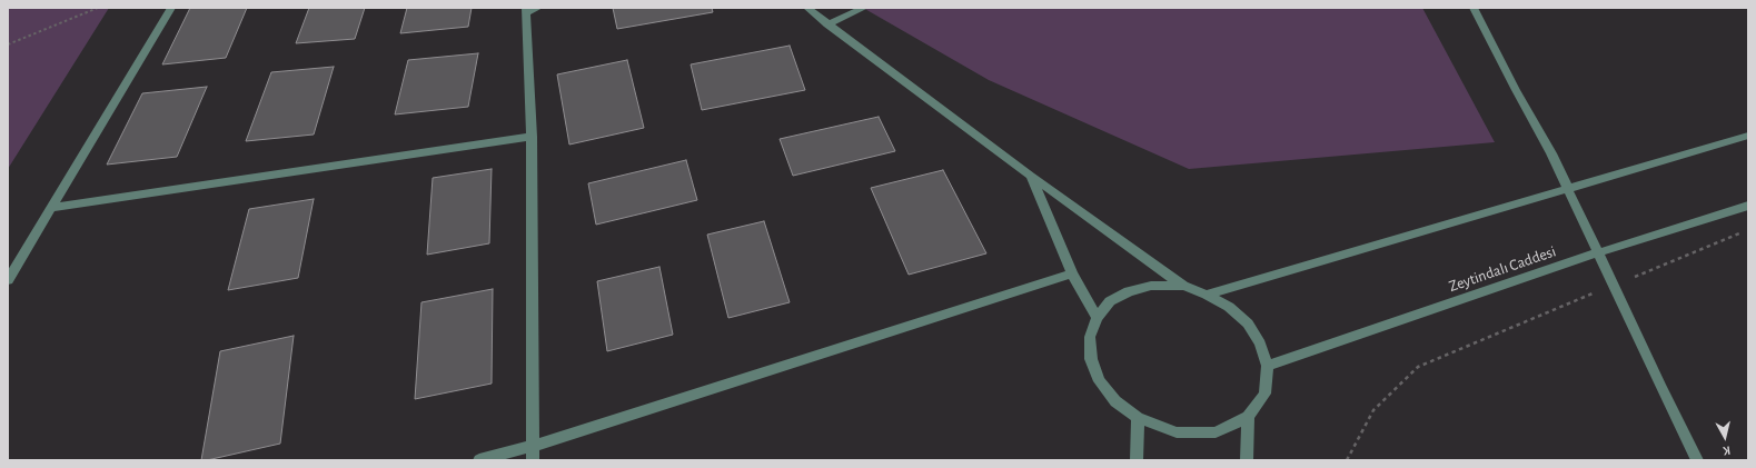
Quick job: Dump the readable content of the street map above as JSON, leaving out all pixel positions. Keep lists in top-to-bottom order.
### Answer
{
  "streets": {
    "street": ["Zeytindalı Caddesi"]
  },
  "north": "bottom"
}
